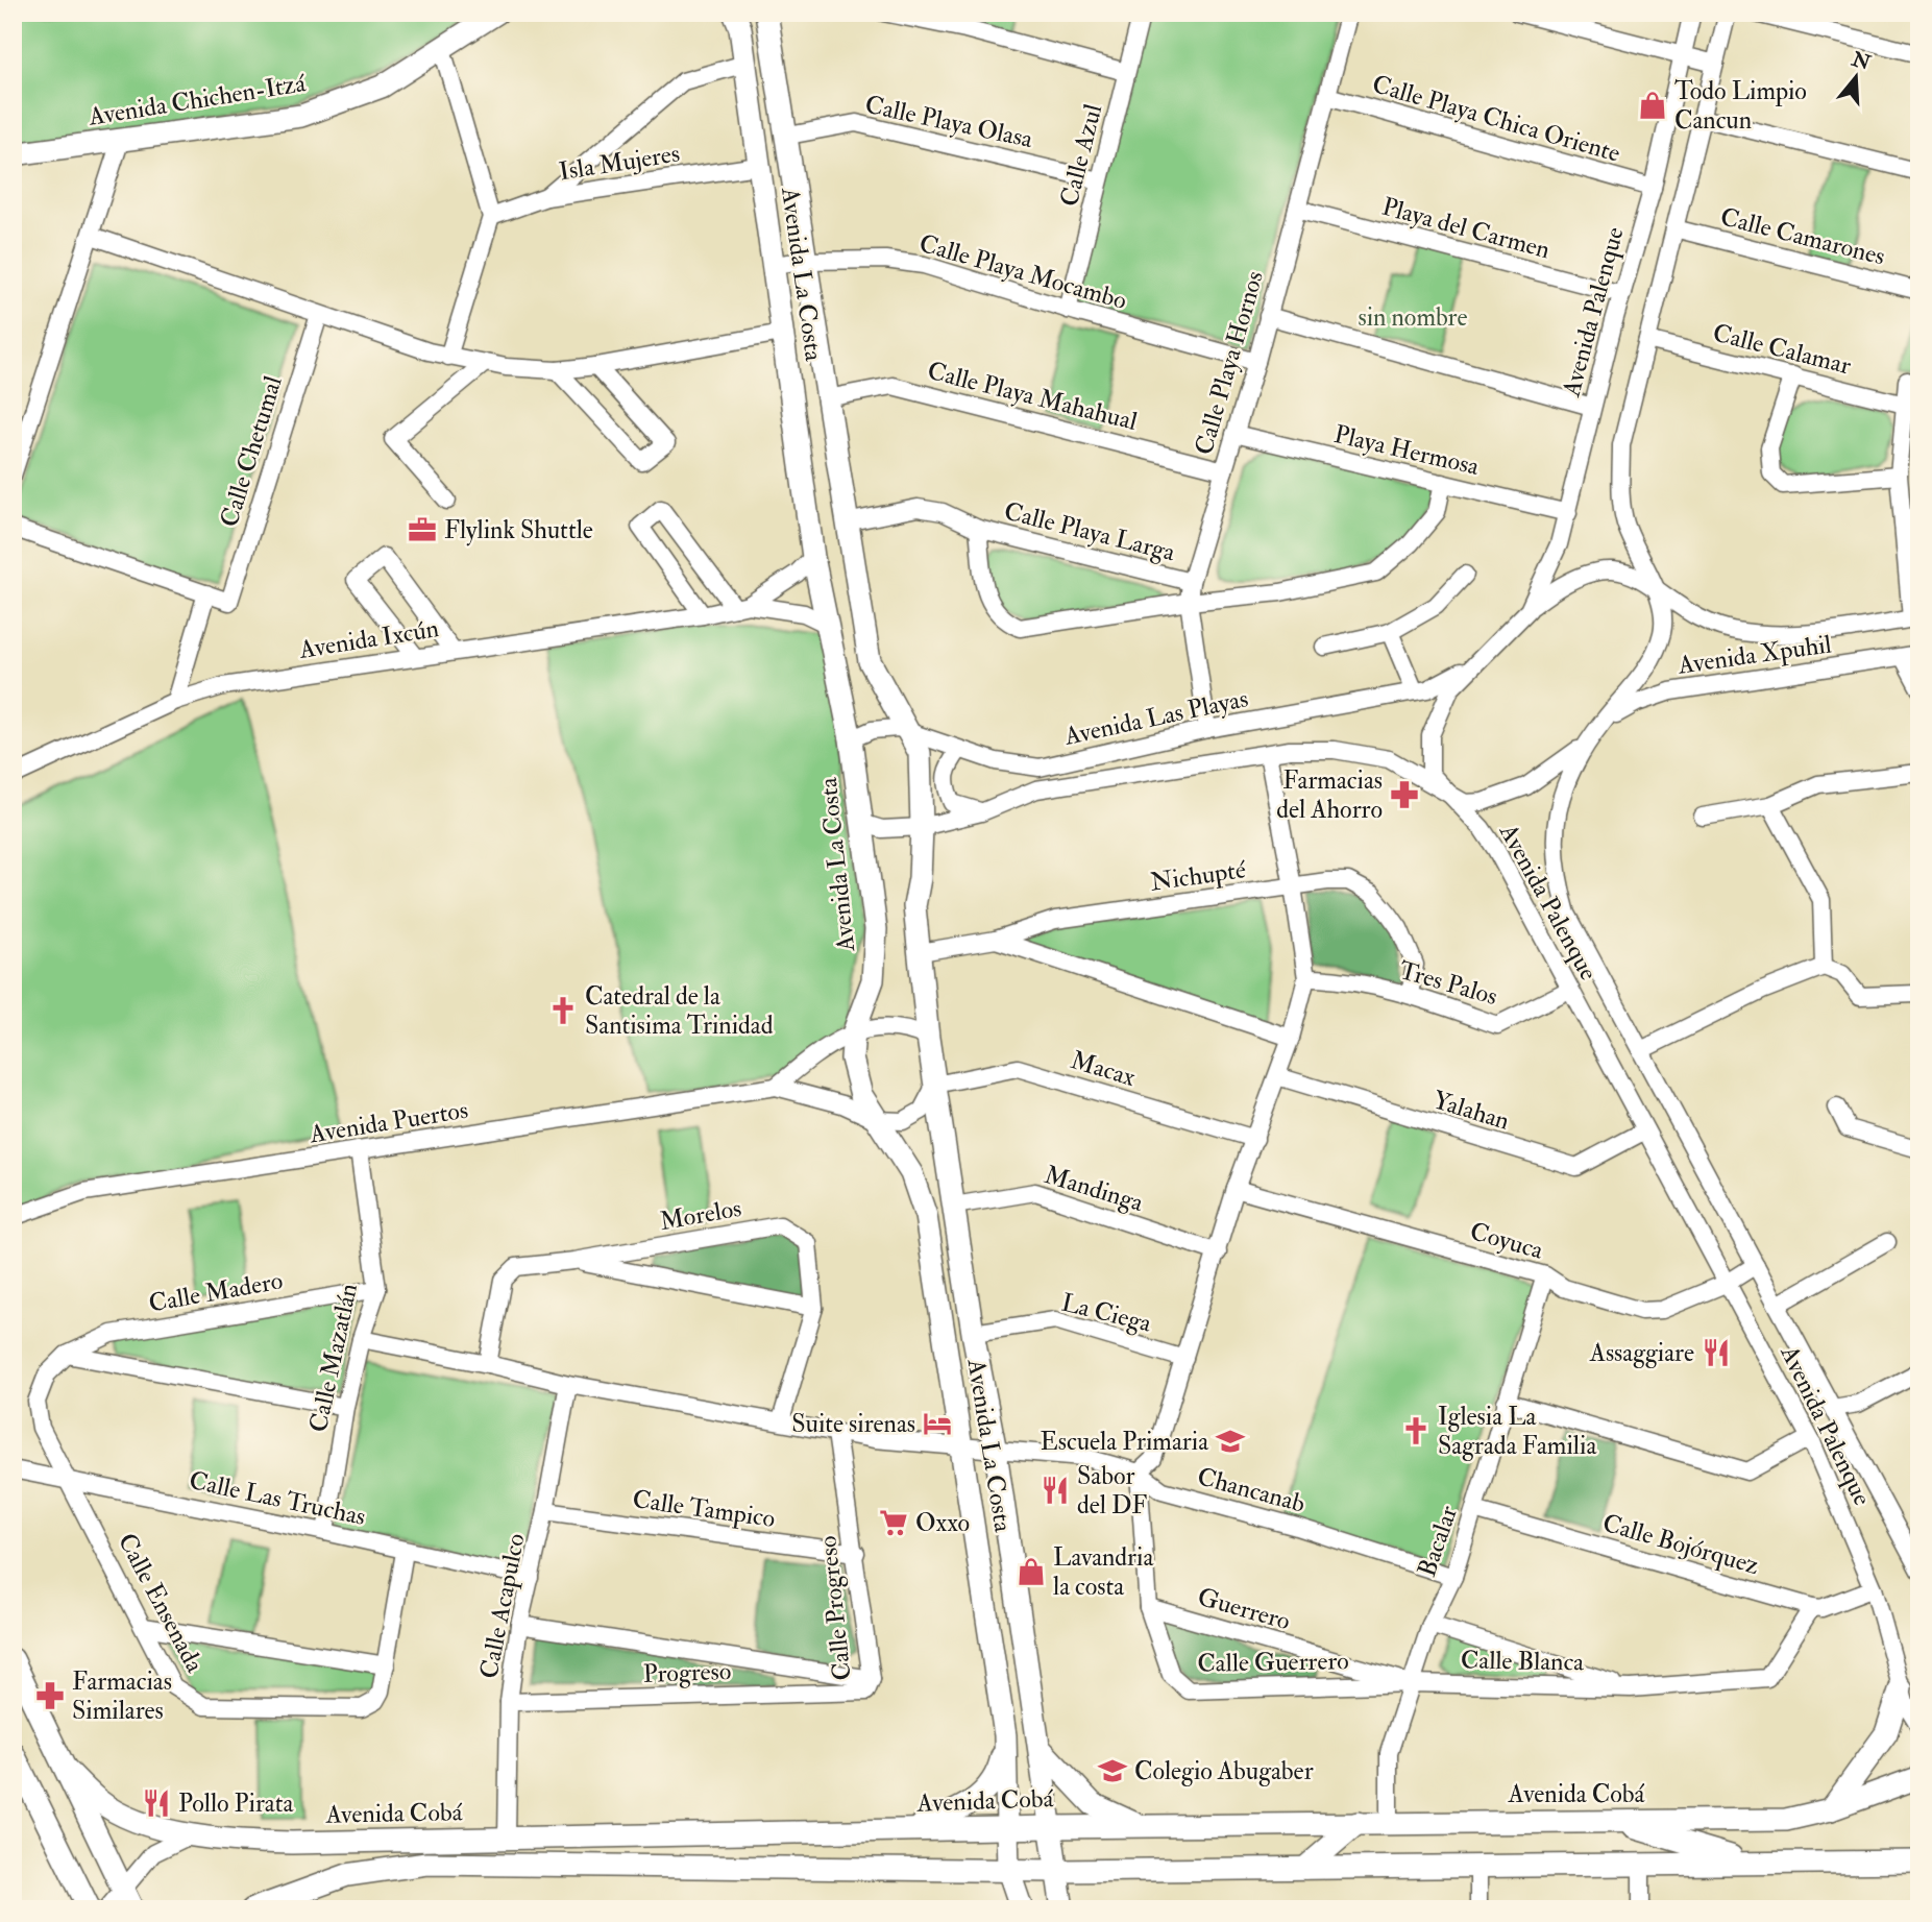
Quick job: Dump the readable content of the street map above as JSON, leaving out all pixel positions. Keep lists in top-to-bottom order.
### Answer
{
  "streets": {
    "main road": ["Avenida Chichen-Itzá", "Avenida La Costa", "Avenida Cobá"],
    "street": [
      "Calle Playa Chica Oriente",
      "Calle Playa Olasa",
      "Calle Azul",
      "Isla Mujeres",
      "Playa del Carmen",
      "Calle Camarones",
      "Calle Playa Mocambo",
      "Avenida Palenque",
      "Calle Calamar",
      "Calle Playa Hornos",
      "Calle Playa Mahahual",
      "Playa Hermosa",
      "Calle Chetumal",
      "Calle Playa Larga",
      "Avenida Ixcún",
      "Avenida Xpuhil",
      "Avenida Las Playas",
      "Nichupté",
      "Tres Palos",
      "Macax",
      "Yalahan",
      "Avenida Puertos",
      "Mandinga",
      "Morelos",
      "Coyuca",
      "Calle Madero",
      "La Ciega",
      "Calle Mazatlán",
      "Chancanab",
      "Calle Las Truchas",
      "Calle Tampico",
      "Bacalar",
      "Calle Bojórquez",
      "Calle Ensenada",
      "Calle Acapulco",
      "Calle Progreso",
      "Guerrero",
      "Calle Blanca",
      "Calle Guerrero",
      "Progreso"
    ]
  },
  "crossings": [
    ["Calle Playa Chica Oriente", "Avenida Palenque"],
    ["Calle Playa Chica Oriente", "Calle Playa Hornos"],
    ["Calle Playa Olasa", "Calle Azul"],
    ["Calle Playa Olasa", "Avenida La Costa"],
    ["Calle Azul", "Calle Playa Mocambo"],
    ["Isla Mujeres", "Avenida La Costa"],
    ["Playa del Carmen", "Avenida Palenque"],
    ["Playa del Carmen", "Calle Playa Hornos"],
    ["Calle Camarones", "Avenida Palenque"],
    ["Calle Playa Mocambo", "Avenida La Costa"],
    ["Calle Playa Mocambo", "Calle Playa Hornos"],
    ["Avenida La Costa", "Calle Playa Mahahual"],
    ["Avenida La Costa", "Calle Playa Larga"],
    ["Avenida La Costa", "Avenida Ixcún"],
    ["Avenida La Costa", "Avenida Las Playas"],
    ["Avenida La Costa", "Nichupté"],
    ["Avenida La Costa", "Macax"],
    ["Avenida La Costa", "Avenida Puertos"],
    ["Avenida La Costa", "Mandinga"],
    ["Avenida La Costa", "La Ciega"],
    ["Avenida La Costa", "Chancanab"],
    ["Avenida La Costa", "Avenida Cobá"],
    ["Avenida Palenque", "Calle Calamar"],
    ["Avenida Palenque", "Playa Hermosa"],
    ["Avenida Palenque", "Avenida Xpuhil"],
    ["Avenida Palenque", "Avenida Las Playas"],
    ["Avenida Palenque", "Tres Palos"],
    ["Avenida Palenque", "Yalahan"],
    ["Avenida Palenque", "Coyuca"],
    ["Calle Playa Hornos", "Calle Playa Mahahual"],
    ["Calle Playa Hornos", "Playa Hermosa"],
    ["Calle Playa Hornos", "Calle Playa Larga"],
    ["Calle Playa Hornos", "Avenida Las Playas"],
    ["Playa Hermosa", "Calle Playa Larga"],
    ["Nichupté", "Tres Palos"],
    ["Macax", "Avenida Puertos"],
    ["Avenida Puertos", "Calle Mazatlán"],
    ["Coyuca", "Bacalar"],
    ["Calle Madero", "Calle Mazatlán"],
    ["Calle Madero", "Calle Ensenada"],
    ["Calle Mazatlán", "Calle Las Truchas"],
    ["Chancanab", "Bacalar"],
    ["Chancanab", "Calle Guerrero"],
    ["Calle Las Truchas", "Calle Ensenada"],
    ["Calle Las Truchas", "Calle Acapulco"],
    ["Calle Tampico", "Calle Acapulco"],
    ["Calle Tampico", "Calle Progreso"],
    ["Bacalar", "Calle Bojórquez"],
    ["Bacalar", "Guerrero"],
    ["Bacalar", "Calle Blanca"],
    ["Bacalar", "Calle Guerrero"],
    ["Bacalar", "Avenida Cobá"],
    ["Calle Bojórquez", "Calle Blanca"],
    ["Calle Acapulco", "Progreso"],
    ["Calle Acapulco", "Avenida Cobá"],
    ["Calle Progreso", "Progreso"],
    ["Guerrero", "Calle Blanca"],
    ["Guerrero", "Calle Guerrero"],
    ["Calle Blanca", "Calle Guerrero"]
  ],
  "parks": ["sin nombre"],
  "places": {
    "shop": ["Todo Limpio Cancun", "Lavandria la costa"],
    "office": ["Flylink Shuttle"],
    "pharmacy": ["Farmacias del Ahorro", "Farmacias Similares"],
    "church": ["Catedral de la Santisima Trinidad", "Iglesia La Sagrada Familia"],
    "restaurant": ["Assaggiare", "Sabor del DF", "Pollo Pirata"],
    "hotel": ["Suite sirenas"],
    "school or university": ["Escuela Primaria", "Colegio Abugaber"],
    "supermarket": ["Oxxo"]
  },
  "north": "top"
}
